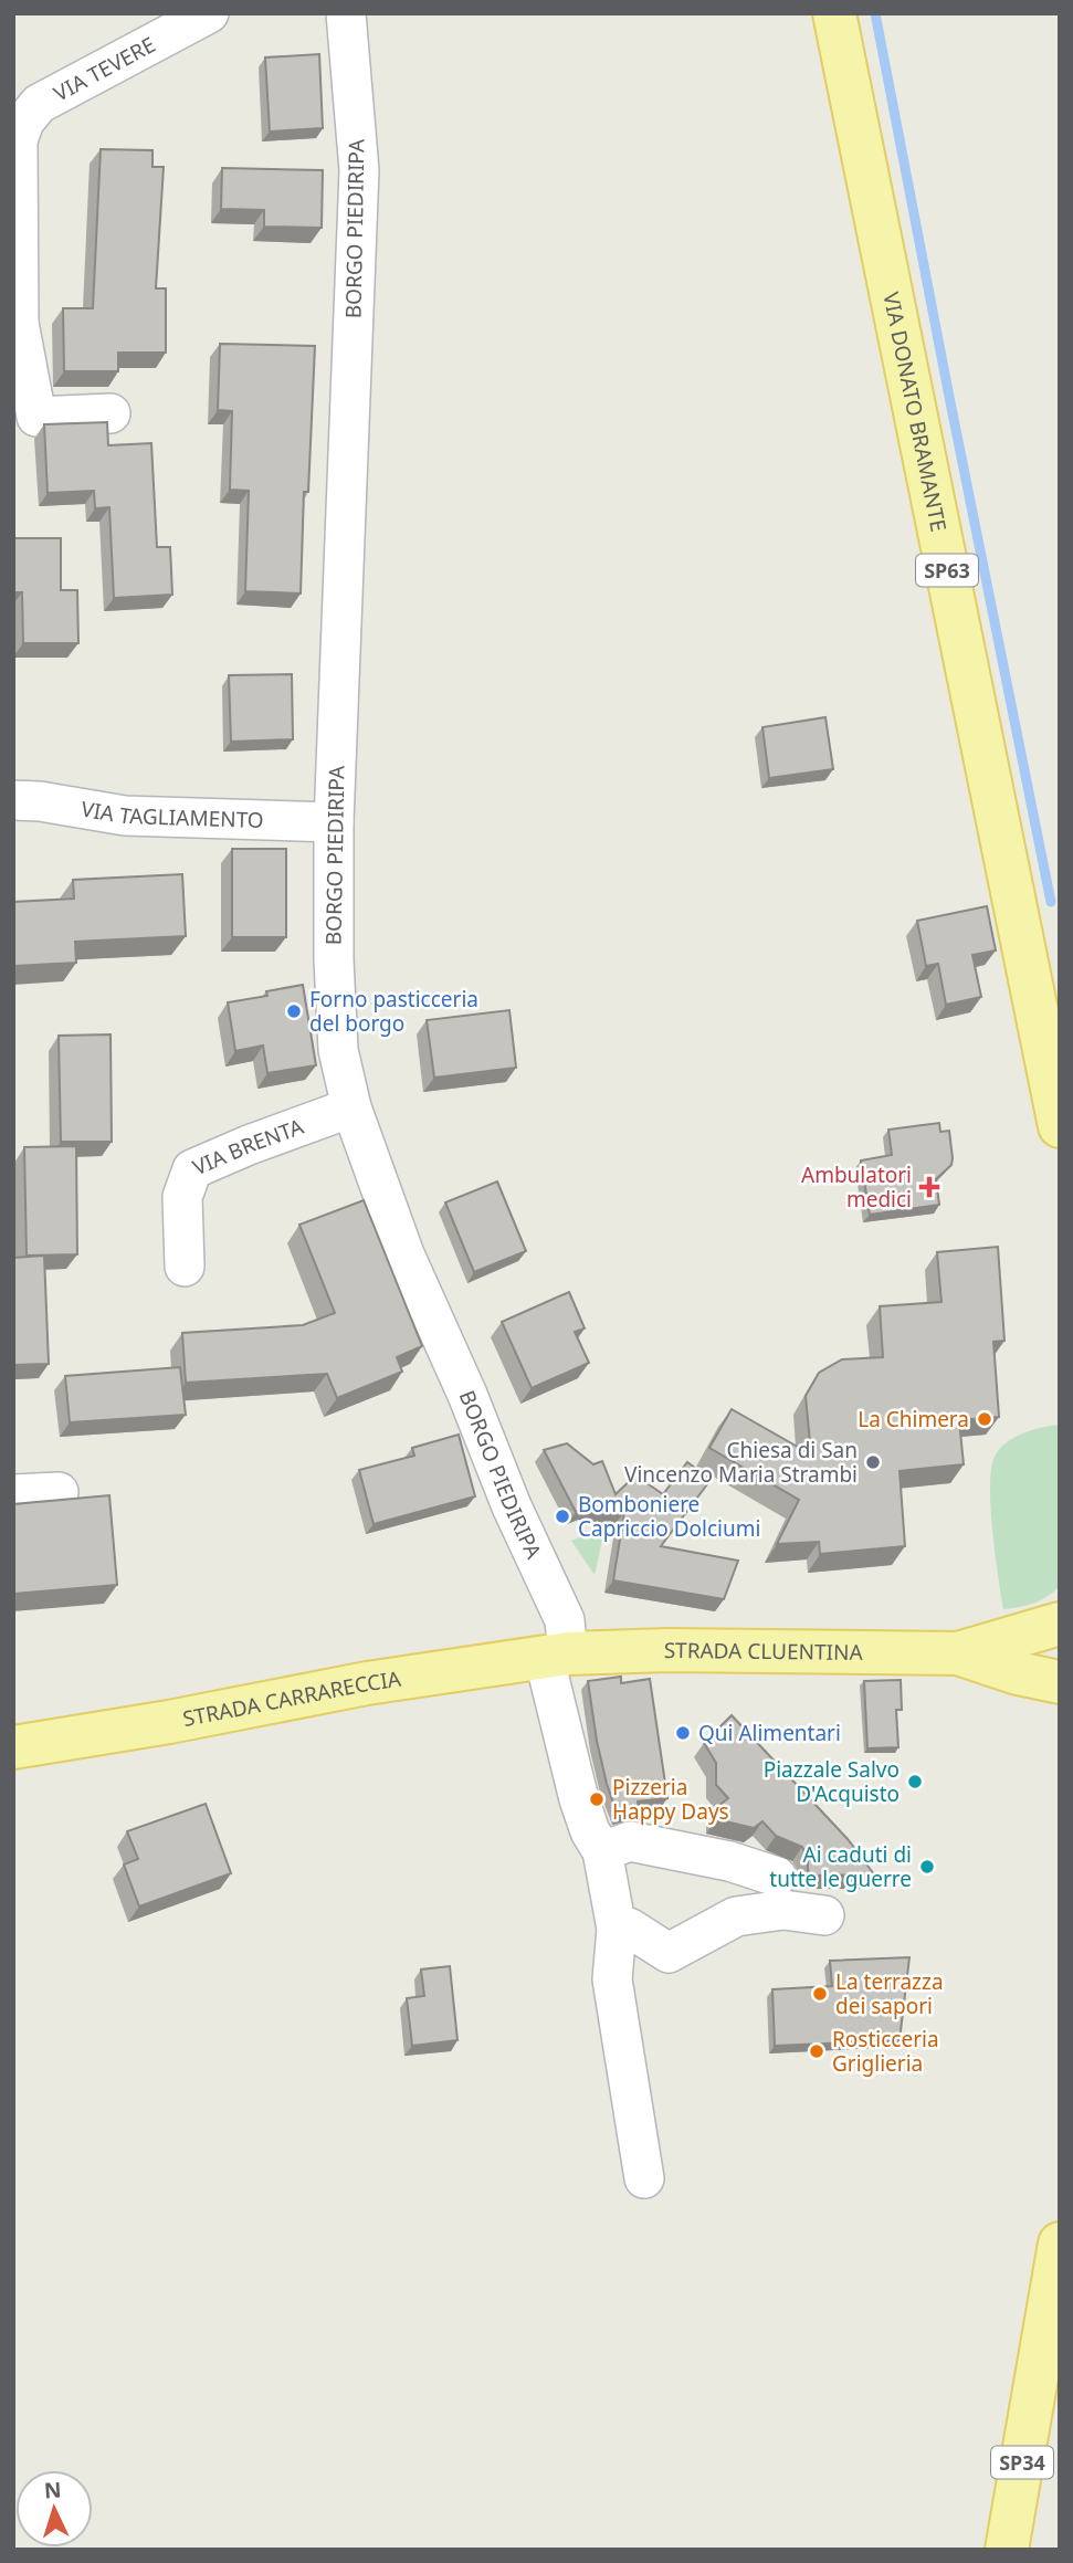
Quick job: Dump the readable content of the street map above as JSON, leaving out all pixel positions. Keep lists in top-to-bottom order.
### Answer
{
  "streets": {
    "main road": [
      "VIA DONATO BRAMANTE",
      "SP63",
      "STRADA CLUENTINA",
      "STRADA CARRARECCIA",
      "SP34"
    ],
    "street": [
      "VIA TEVERE",
      "BORGO PIEDIRIPA",
      "VIA TAGLIAMENTO",
      "VIA BRENTA"
    ]
  },
  "crossings": [
    ["BORGO PIEDIRIPA", "VIA TAGLIAMENTO"],
    ["BORGO PIEDIRIPA", "VIA BRENTA"],
    ["BORGO PIEDIRIPA", "STRADA CLUENTINA"],
    ["BORGO PIEDIRIPA", "STRADA CARRARECCIA"],
    ["STRADA CLUENTINA", "STRADA CARRARECCIA"]
  ],
  "places": {
    "other": [
      "Forno pasticceria del borgo",
      "La Chimera",
      "Chiesa di San Vincenzo Maria Strambi",
      "Bomboniere Capriccio Dolciumi",
      "Qui Alimentari",
      "Piazzale Salvo D'Acquisto",
      "Pizzeria Happy Days",
      "Ai caduti di tutte le guerre",
      "La terrazza dei sapori",
      "Rosticceria Griglieria"
    ],
    "health": ["Ambulatori medici"]
  },
  "north": "top"
}
